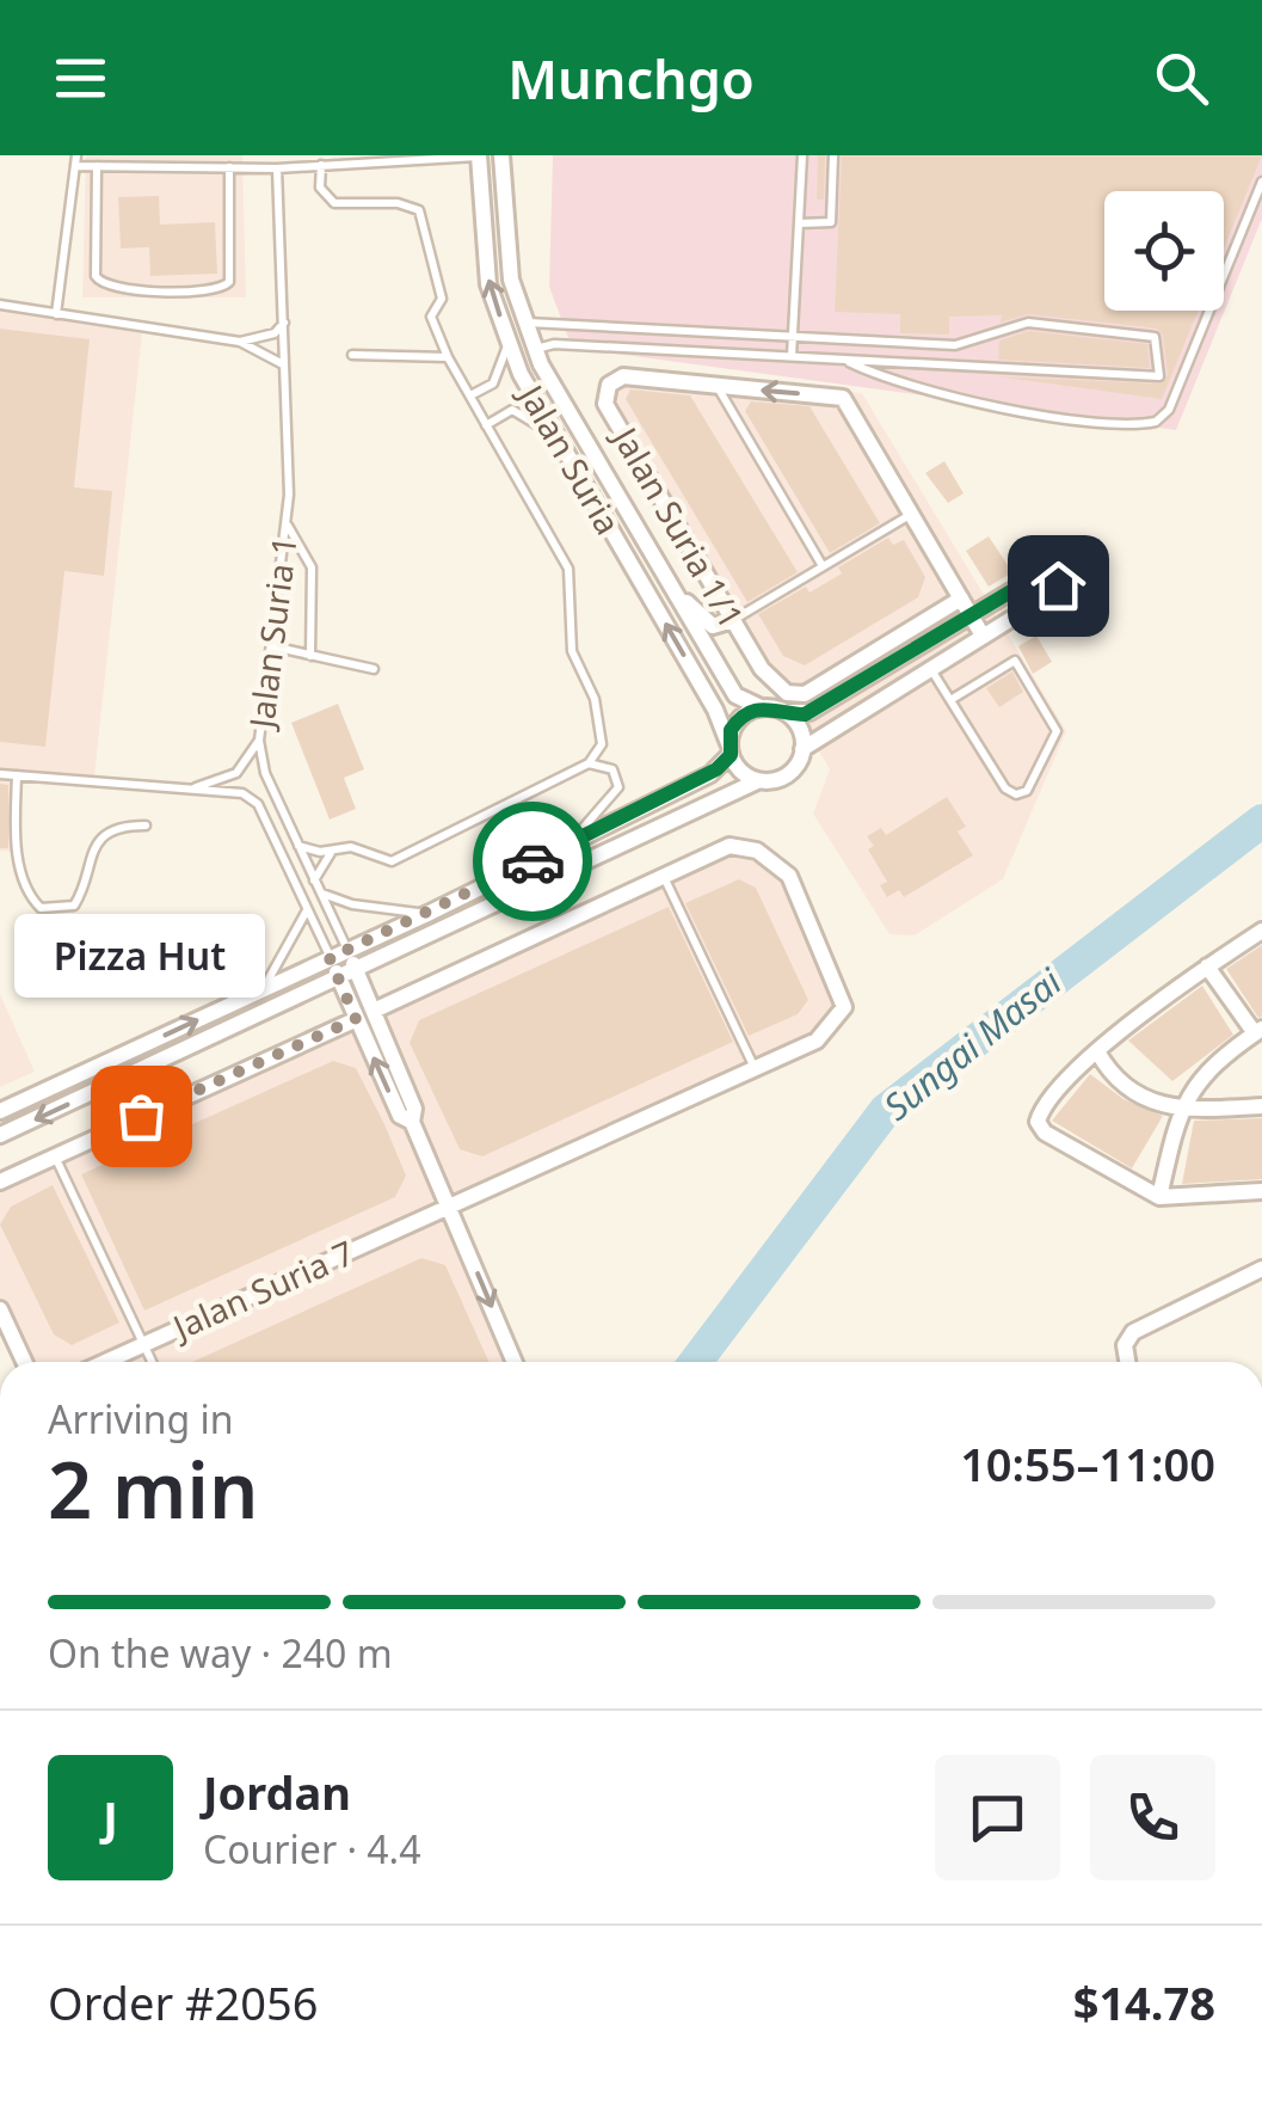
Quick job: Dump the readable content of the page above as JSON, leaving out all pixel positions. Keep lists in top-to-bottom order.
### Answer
{
  "streets": {
    "street": ["Jalan Suria", "Jalan Suria 1/1", "Jalan Suria 7"],
    "lane": ["Jalan Suria 1"]
  },
  "water": ["Sungai Masai"],
  "places": ["Pizza Hut"],
  "page": {
    "header": "Munchgo",
    "bubble": "Pizza Hut",
    "heading": ["2 min", "Arriving in", "10:55–11:00"],
    "panel": [
      "Jordan",
      "Courier · 4.4",
      "Order #2056",
      "$14.78"
    ],
    "bar": "On the way · 240 m",
    "round": "J"
  }
}
